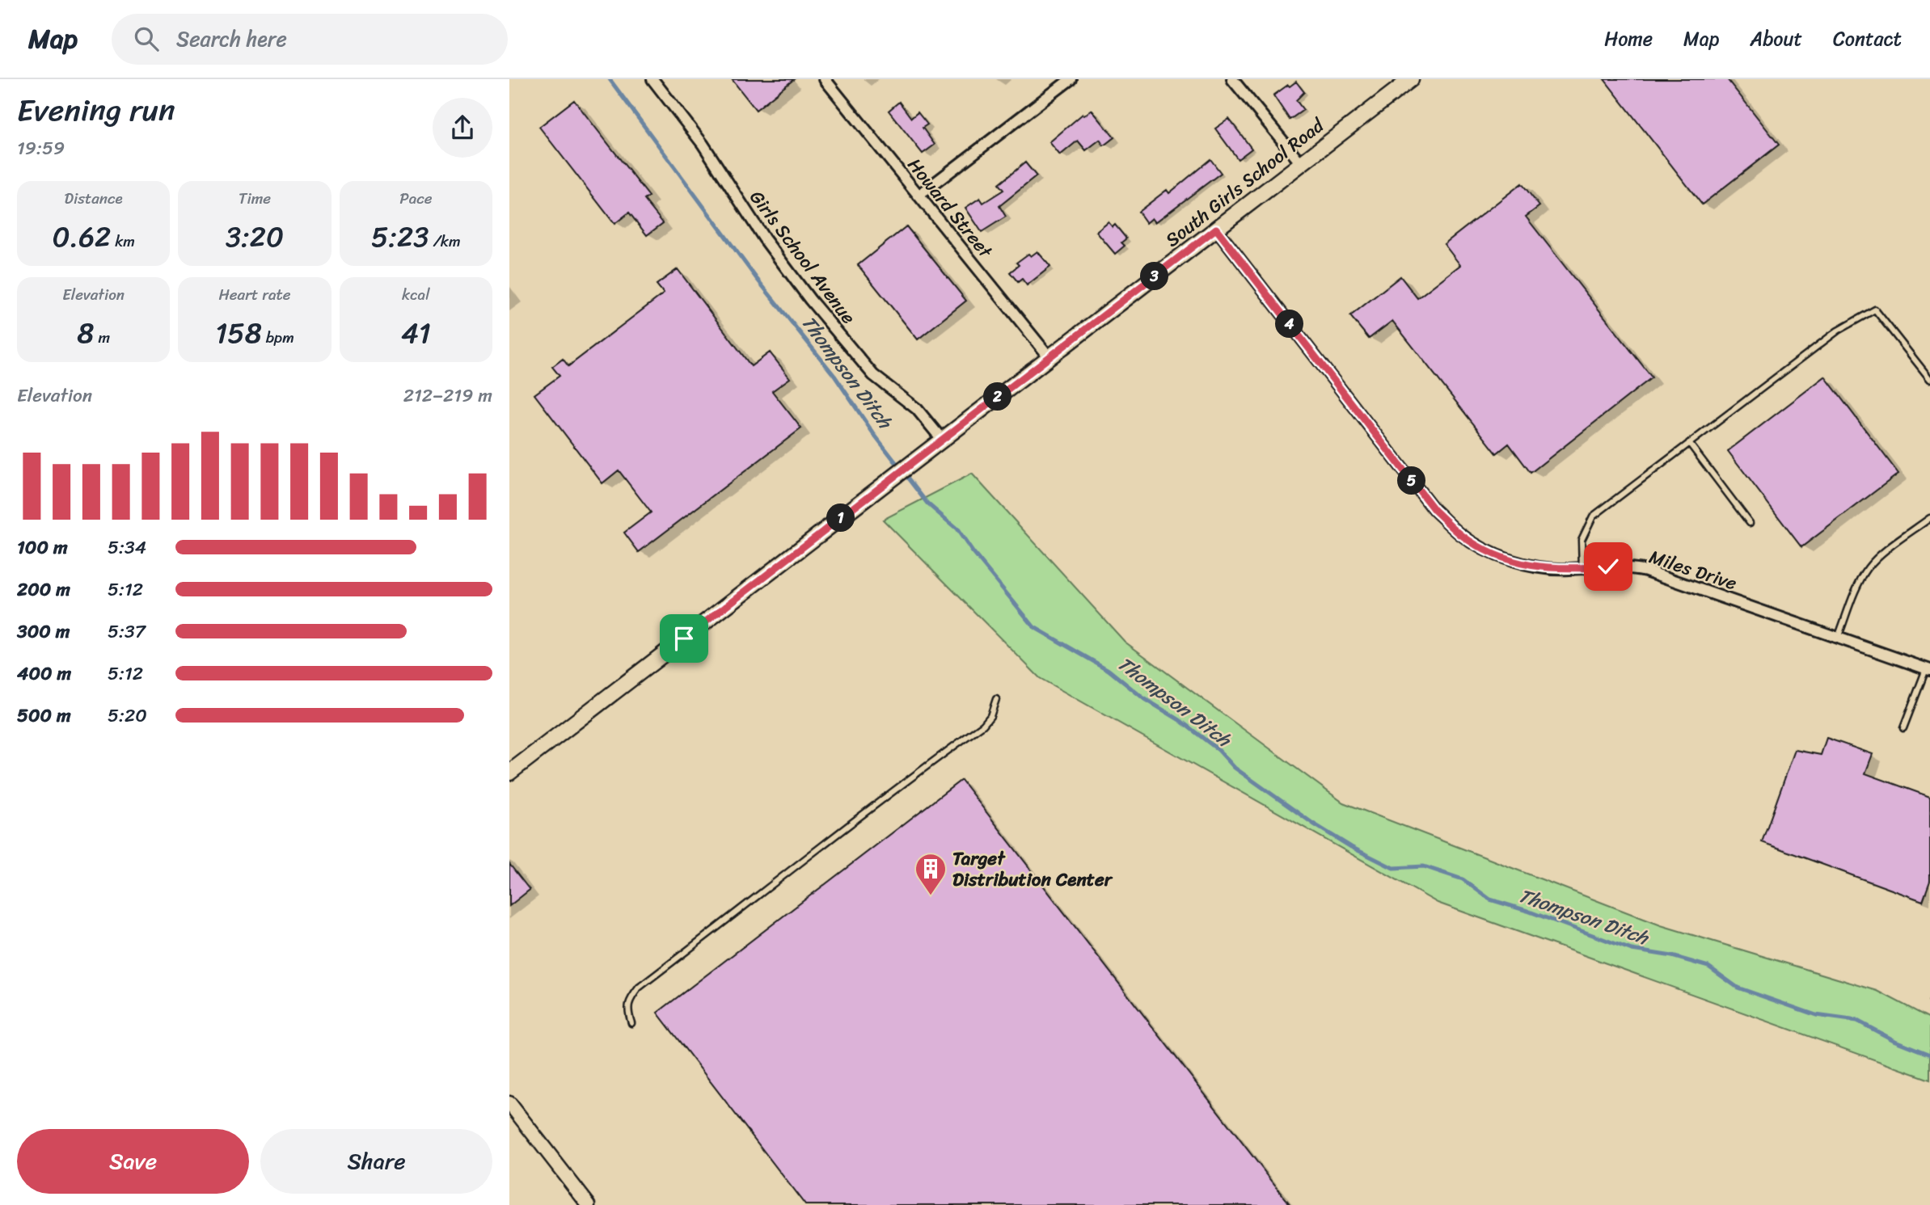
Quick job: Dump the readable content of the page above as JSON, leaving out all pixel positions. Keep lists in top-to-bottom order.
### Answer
{
  "streets": {
    "main road": ["South Girls School Road"],
    "street": ["Howard Street", "Girls School Avenue", "Miles Drive"]
  },
  "crossings": [
    ["South Girls School Road", "Howard Street"],
    ["South Girls School Road", "Girls School Avenue"],
    ["South Girls School Road", "Miles Drive"]
  ],
  "water": ["Thompson Ditch"],
  "places": {
    "building": ["Target Distribution Center"]
  },
  "page": {
    "header": "Map",
    "search": "Search here",
    "nav": [
      "Home",
      "Map",
      "About",
      "Contact"
    ],
    "heading": ["Evening run", "19:59"],
    "stats": [
      ["Distance", "0.62 km"],
      ["Time", "3:20"],
      ["Pace", "5:23 /km"],
      ["Elevation", "8 m"],
      ["Heart rate", "158 bpm"],
      ["kcal", "41"]
    ],
    "pins": [
      "3",
      "4",
      "2",
      "5",
      "1"
    ],
    "chart": ["Elevation", "212–219 m"],
    "list": [
      {
        "name": "100 m",
        "note": "5:34"
      },
      {
        "name": "200 m",
        "note": "5:12"
      },
      {
        "name": "300 m",
        "note": "5:37"
      },
      {
        "name": "400 m",
        "note": "5:12"
      },
      {
        "name": "500 m",
        "note": "5:20"
      }
    ],
    "buttons": ["Save", "Share"]
  }
}
